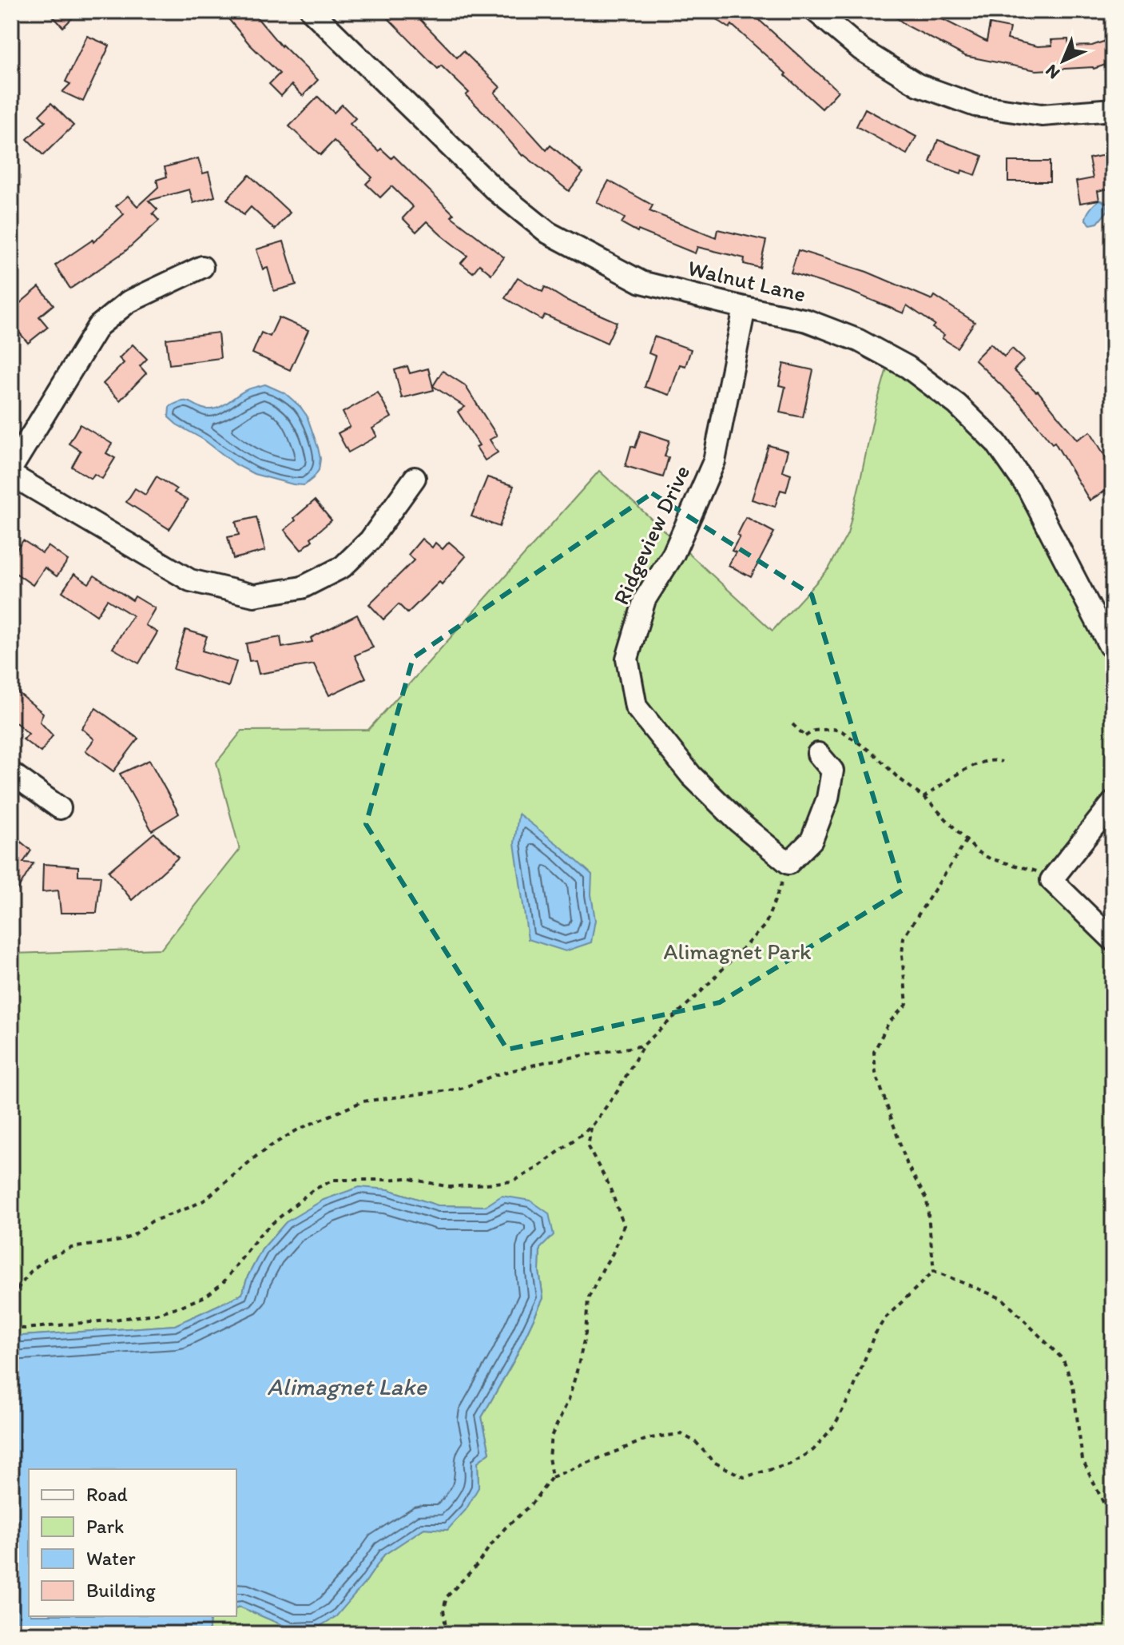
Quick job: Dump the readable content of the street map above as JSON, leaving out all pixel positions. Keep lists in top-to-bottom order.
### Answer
{
  "streets": {
    "street": ["Walnut Lane", "Ridgeview Drive"]
  },
  "crossings": [
    ["Walnut Lane", "Ridgeview Drive"]
  ],
  "water": ["Alimagnet Lake"],
  "parks": ["Alimagnet Park"],
  "legend": [
    "Road",
    "Park",
    "Water",
    "Building"
  ],
  "north": "bottom left"
}
